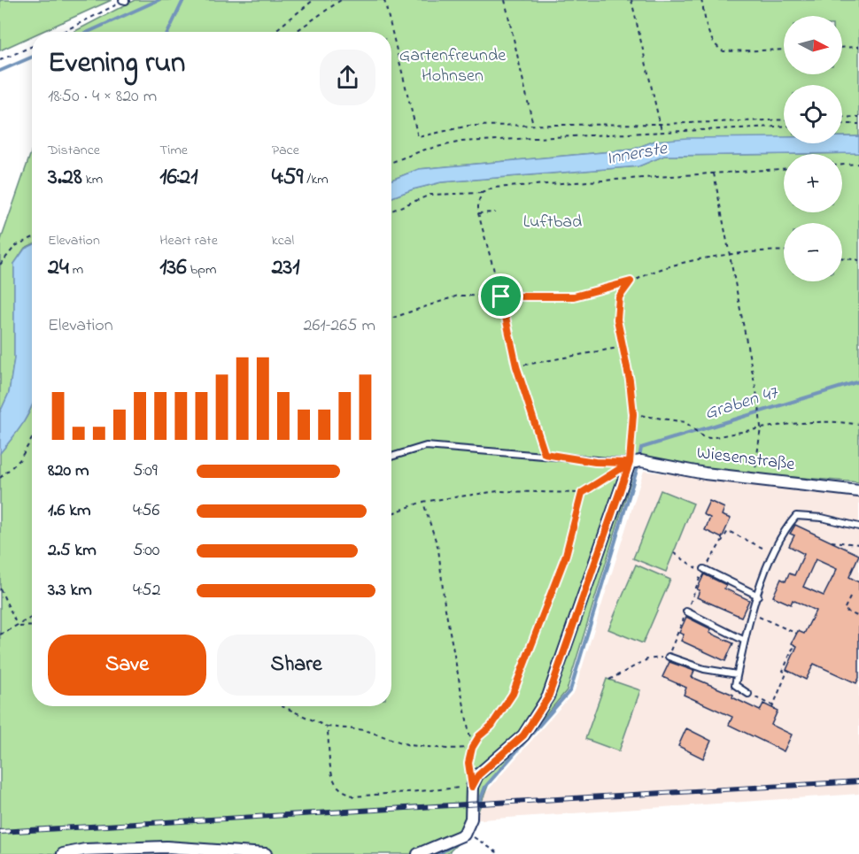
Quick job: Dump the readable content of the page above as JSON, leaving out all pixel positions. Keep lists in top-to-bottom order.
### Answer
{
  "streets": {
    "street": ["Wiesenstraße"]
  },
  "water": ["Innerste", "Graben 47"],
  "parks": ["Gartenfreunde Hohnsen", "Luftbad"],
  "north": "right",
  "page": {
    "map_buttons": ["+", "−"],
    "heading": ["Evening run", "18:50 · 4 × 820 m"],
    "stats": [
      ["Distance", "3.28 km"],
      ["Time", "16:21"],
      ["Pace", "4:59 /km"],
      ["Elevation", "24 m"],
      ["Heart rate", "136 bpm"],
      ["kcal", "231"]
    ],
    "chart": ["Elevation", "261–265 m"],
    "list": [
      {
        "name": "820 m",
        "note": "5:09"
      },
      {
        "name": "1.6 km",
        "note": "4:56"
      },
      {
        "name": "2.5 km",
        "note": "5:00"
      },
      {
        "name": "3.3 km",
        "note": "4:52"
      }
    ],
    "buttons": ["Save", "Share"]
  }
}
